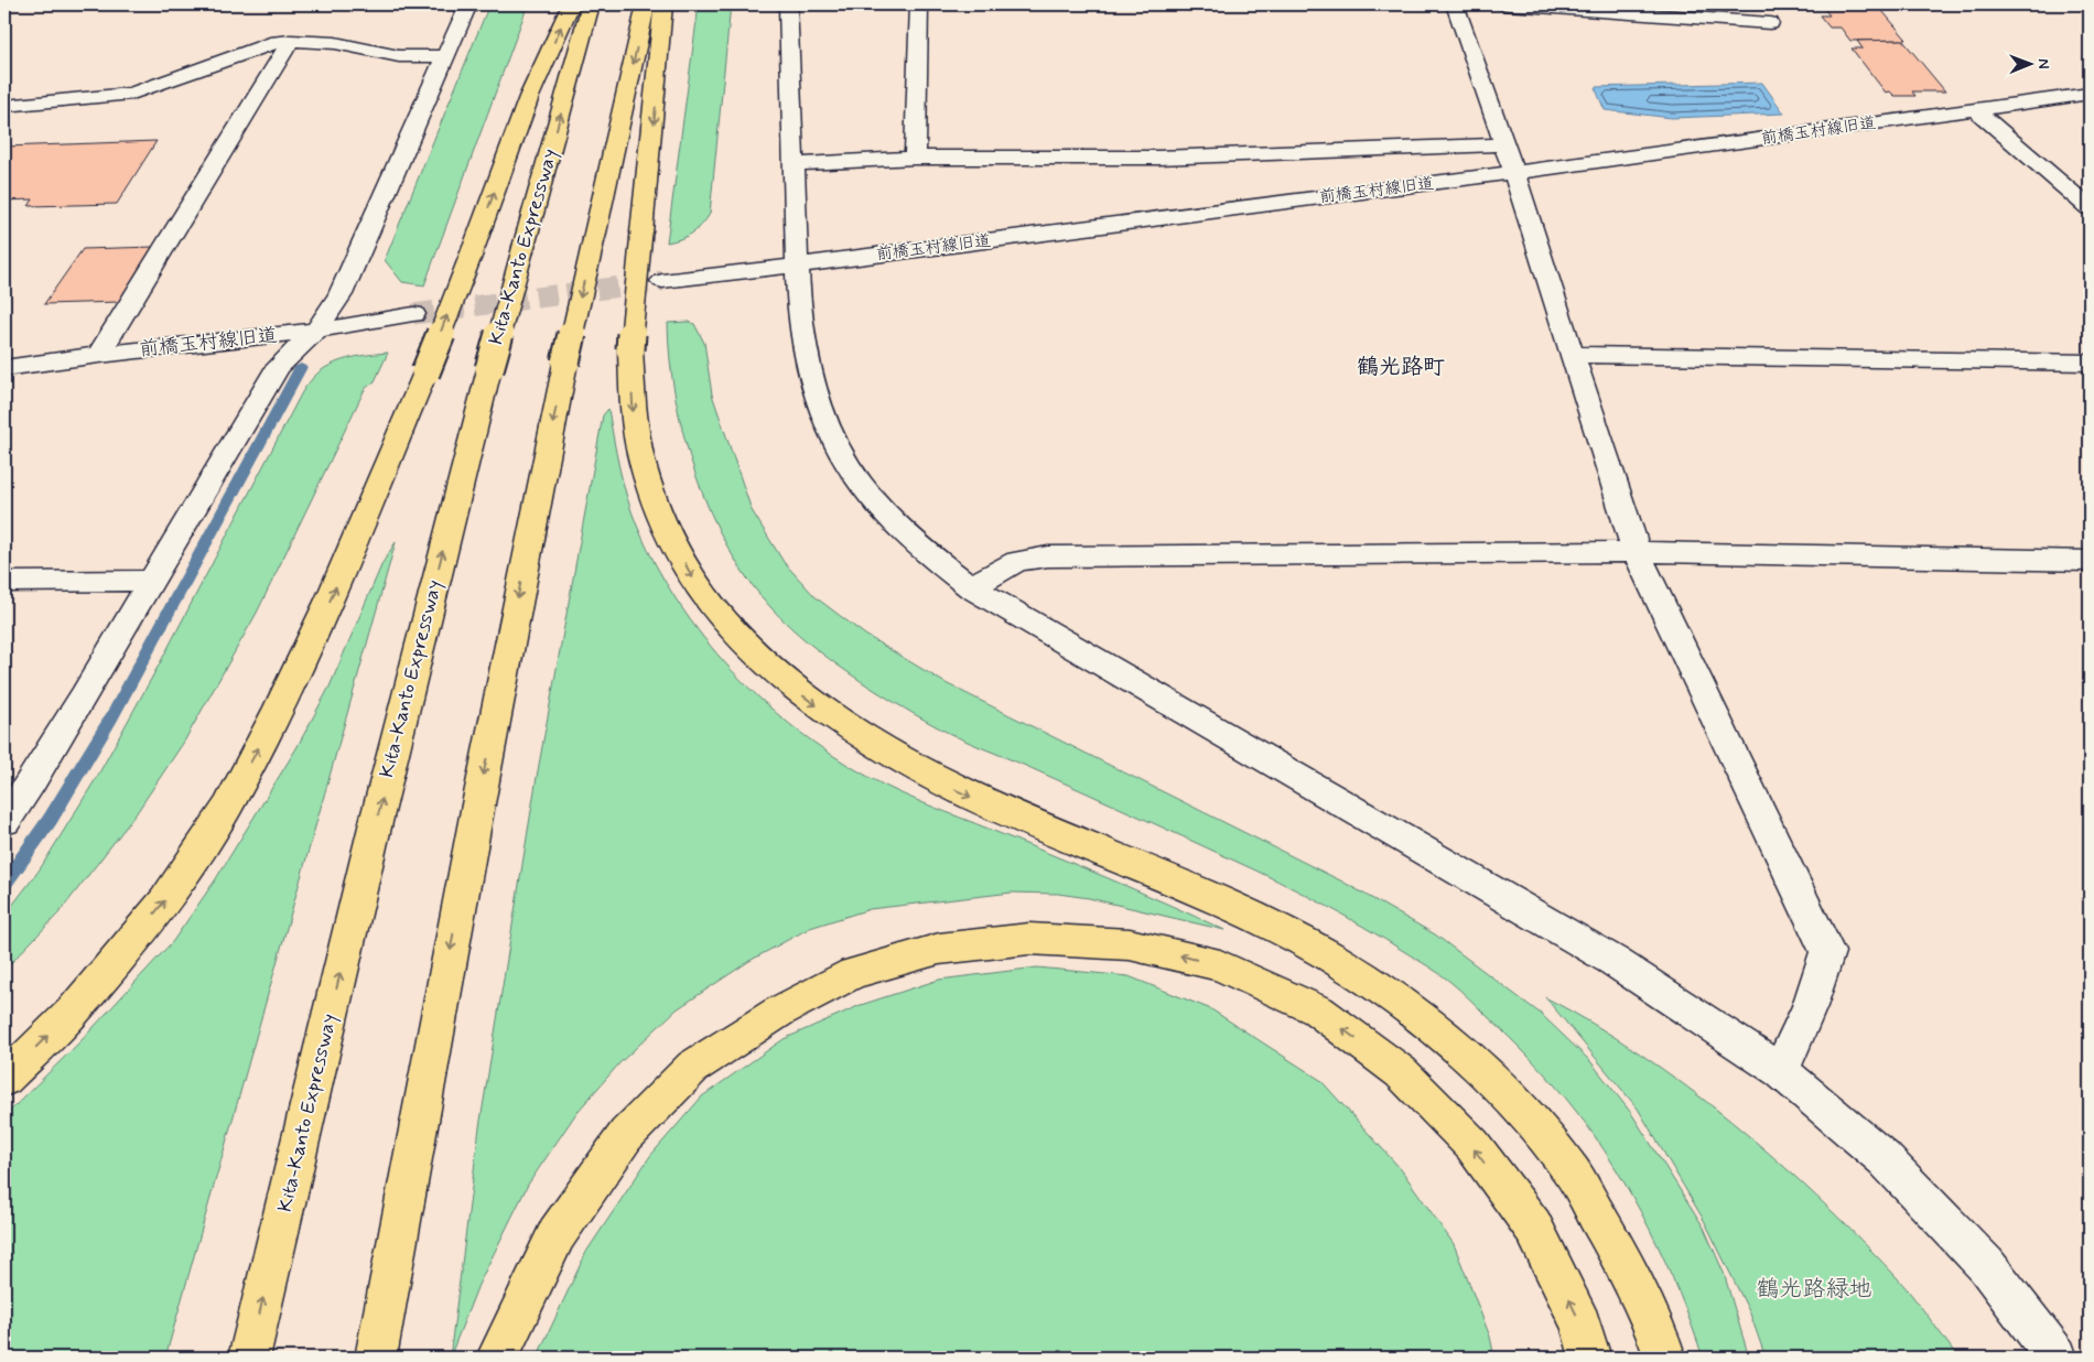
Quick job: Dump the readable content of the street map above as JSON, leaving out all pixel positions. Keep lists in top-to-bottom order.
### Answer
{
  "streets": {
    "highway": ["Kita-Kanto Expressway"],
    "street": ["前橋玉村線旧道"]
  },
  "districts": ["鶴光路町"],
  "parks": ["鶴光路緑地"],
  "north": "right"
}
